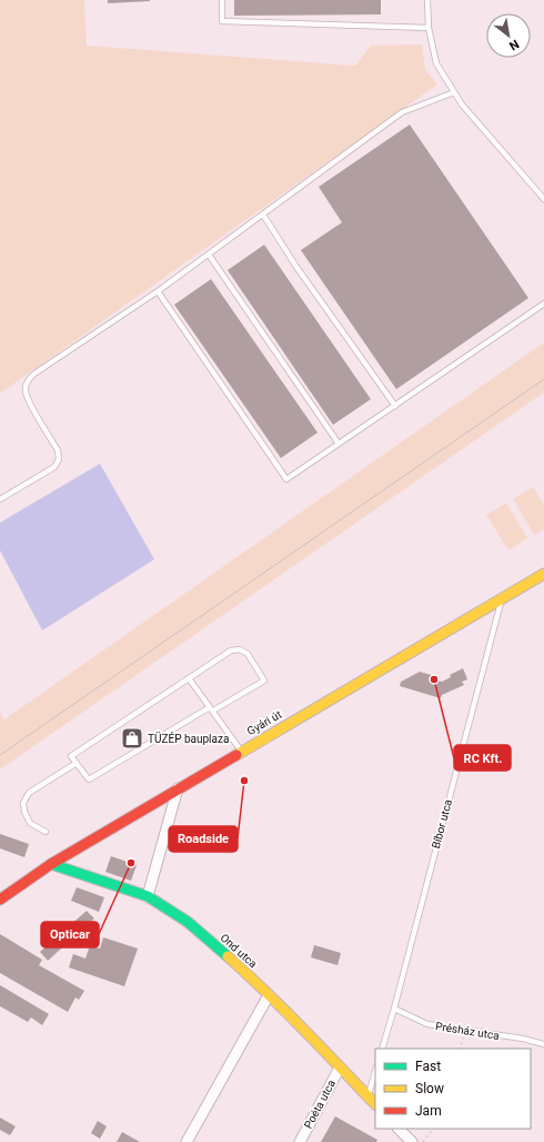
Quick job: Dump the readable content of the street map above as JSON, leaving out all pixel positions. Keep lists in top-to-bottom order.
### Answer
{
  "streets": {
    "street": ["Gyári út", "Ond utca", "Poéta utca"],
    "lane": ["Bíbor utca", "Présház utca"]
  },
  "crossings": [
    ["Gyári út", "Bíbor utca"],
    ["Gyári út", "Ond utca"],
    ["Bíbor utca", "Présház utca"],
    ["Ond utca", "Poéta utca"]
  ],
  "places": {
    "other": ["RC Kft.", "Roadside", "Opticar"],
    "shop": ["TÜZÉP bauplaza"]
  },
  "legend": ["Fast", "Slow", "Jam"],
  "north": "bottom right"
}
